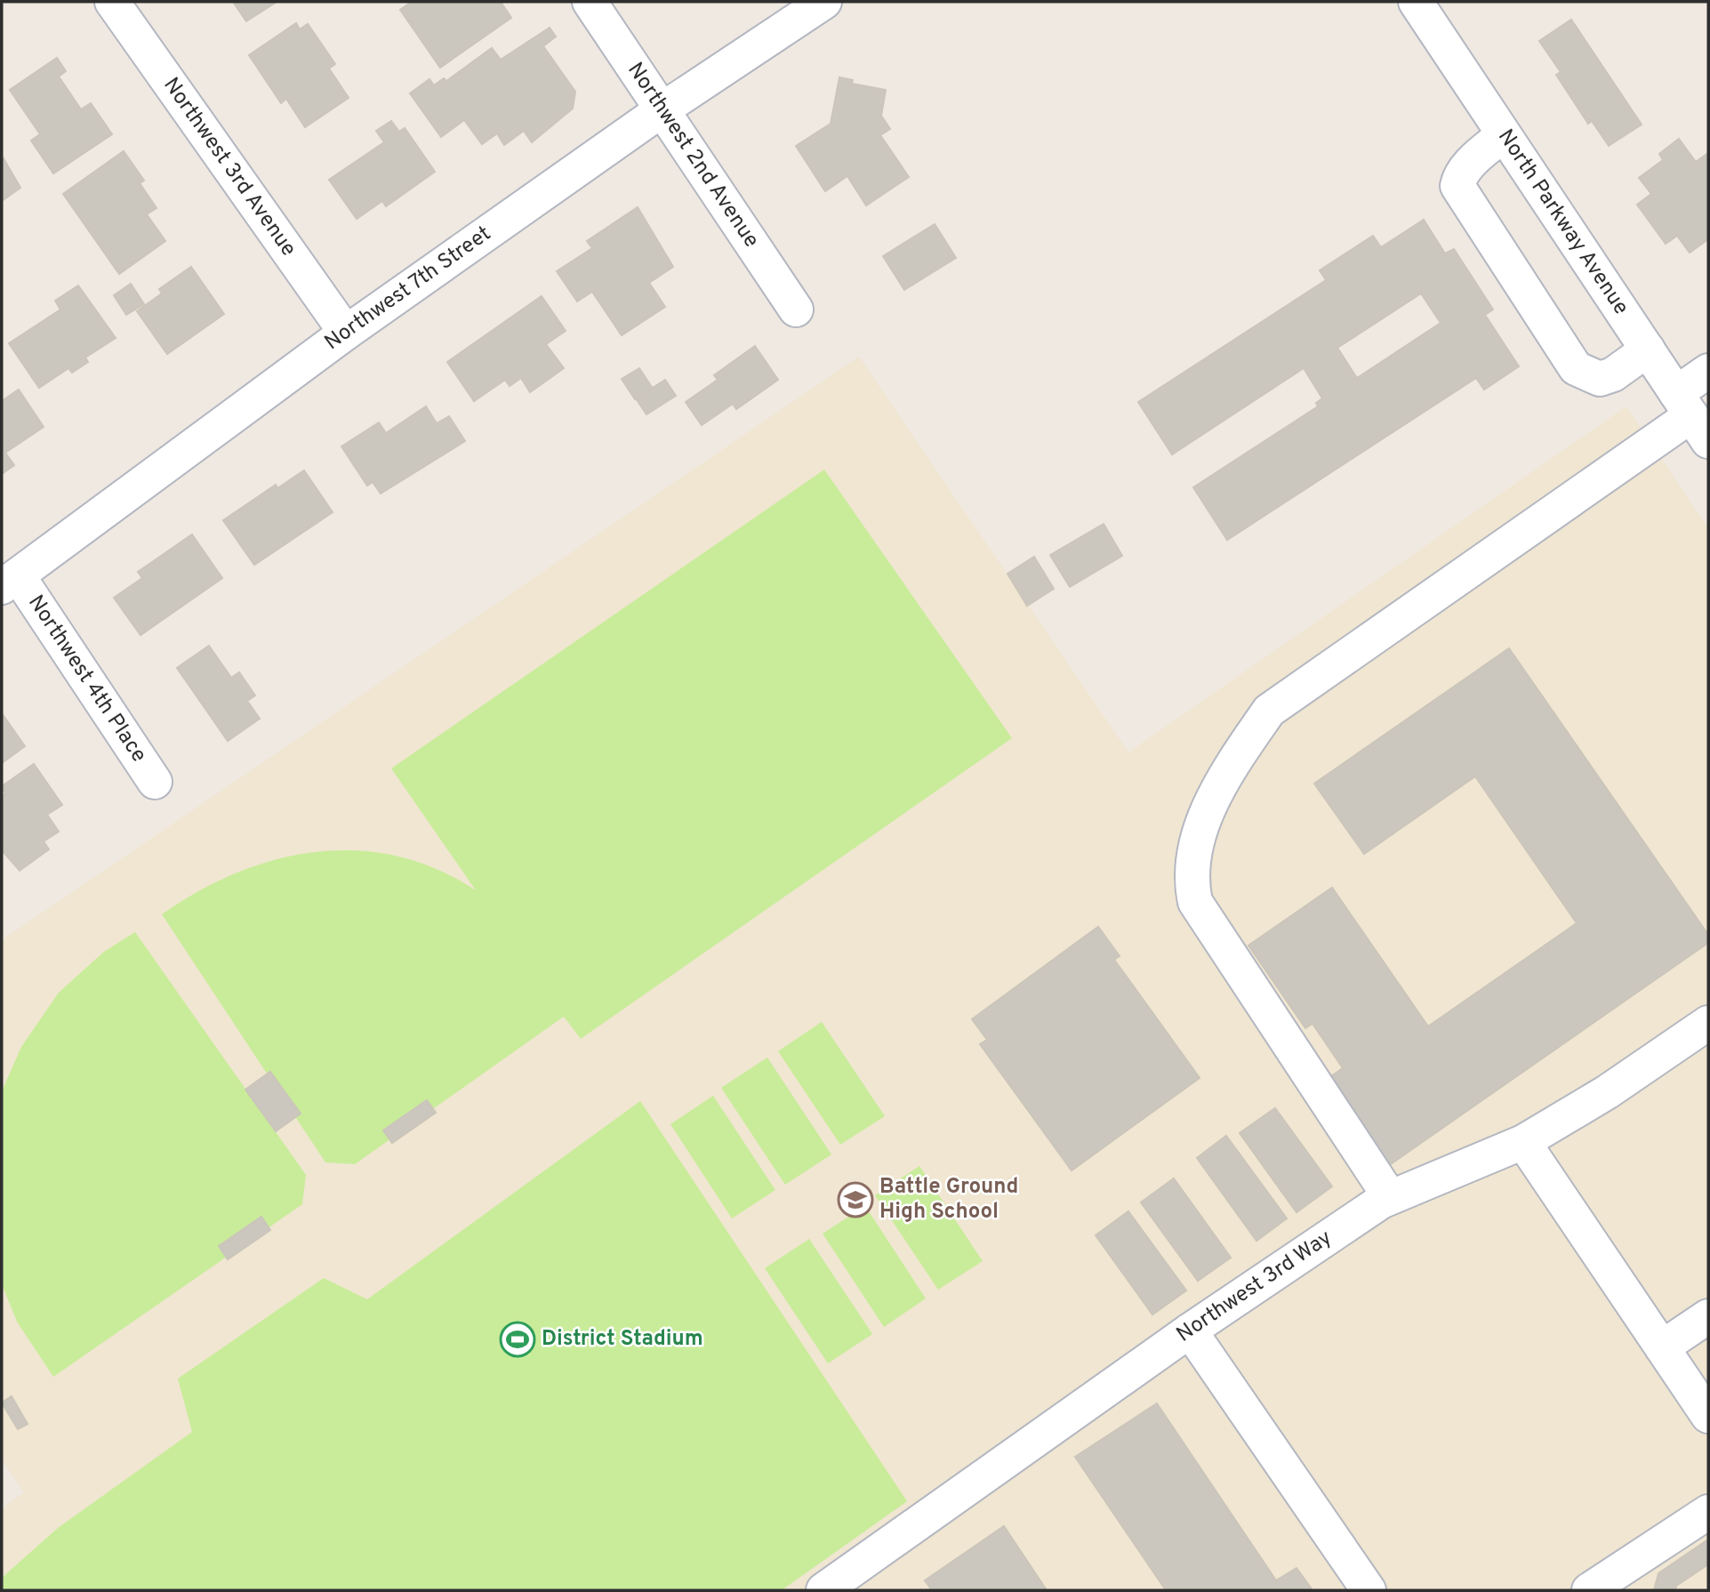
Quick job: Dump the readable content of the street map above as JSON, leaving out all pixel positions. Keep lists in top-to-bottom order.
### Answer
{
  "streets": {
    "street": [
      "Northwest 2nd Avenue",
      "Northwest 3rd Avenue",
      "North Parkway Avenue",
      "Northwest 7th Street",
      "Northwest 4th Place",
      "Northwest 3rd Way"
    ]
  },
  "crossings": [
    ["Northwest 2nd Avenue", "Northwest 7th Street"],
    ["Northwest 3rd Avenue", "Northwest 7th Street"],
    ["Northwest 7th Street", "Northwest 4th Place"]
  ],
  "places": {
    "school or university": ["Battle Ground High School"],
    "sports": ["District Stadium"]
  }
}
